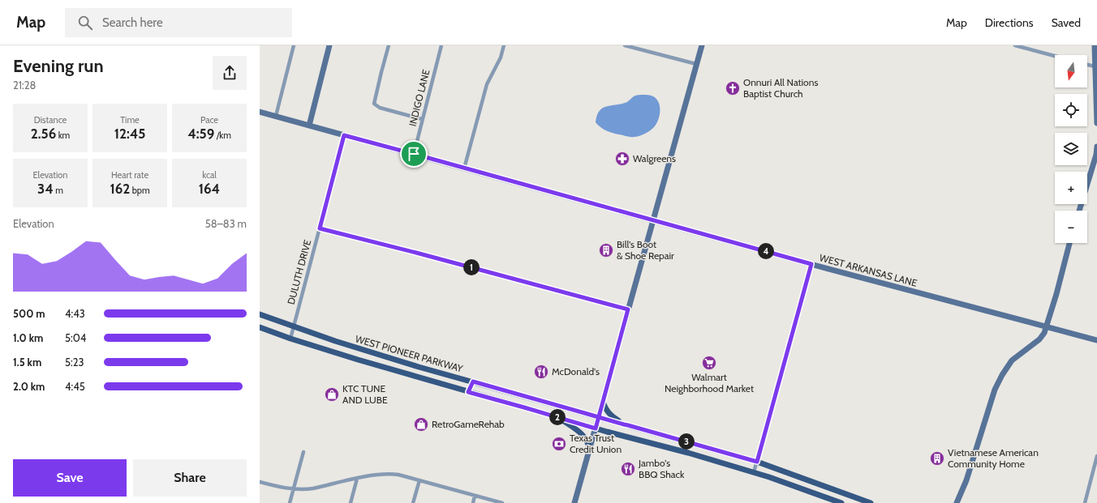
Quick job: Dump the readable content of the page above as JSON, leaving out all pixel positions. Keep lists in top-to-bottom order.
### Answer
{
  "streets": {
    "main road": ["WEST ARKANSAS LANE", "WEST PIONEER PARKWAY"],
    "street": ["INDIGO LANE", "DULUTH DRIVE"]
  },
  "crossings": [
    ["INDIGO LANE", "WEST ARKANSAS LANE"],
    ["WEST ARKANSAS LANE", "DULUTH DRIVE"],
    ["DULUTH DRIVE", "WEST PIONEER PARKWAY"]
  ],
  "places": {
    "church": ["Onnuri All Nations Baptist Church"],
    "pharmacy": ["Walgreens"],
    "building": ["Bill's Boot & Shoe Repair", "Vietnamese American Community Home"],
    "supermarket": ["Walmart Neighborhood Market"],
    "restaurant": ["McDonald's", "Jambo's BBQ Shack"],
    "shop": ["KTC TUNE AND LUBE", "RetroGameRehab"],
    "bank": ["Texas Trust Credit Union"]
  },
  "north": "bottom",
  "page": {
    "header": "Map",
    "search": "Search here",
    "nav": ["Map", "Directions", "Saved"],
    "heading": ["Evening run", "21:28"],
    "map_buttons": ["+", "−"],
    "stats": [
      ["Distance", "2.56 km"],
      ["Time", "12:45"],
      ["Pace", "4:59 /km"],
      ["Elevation", "34 m"],
      ["Heart rate", "162 bpm"],
      ["kcal", "164"]
    ],
    "chart": ["Elevation", "58–83 m"],
    "pins": [
      "4",
      "1",
      "2",
      "3"
    ],
    "list": [
      {
        "name": "500 m",
        "note": "4:43"
      },
      {
        "name": "1.0 km",
        "note": "5:04"
      },
      {
        "name": "1.5 km",
        "note": "5:23"
      },
      {
        "name": "2.0 km",
        "note": "4:45"
      }
    ],
    "buttons": ["Save", "Share"]
  }
}
